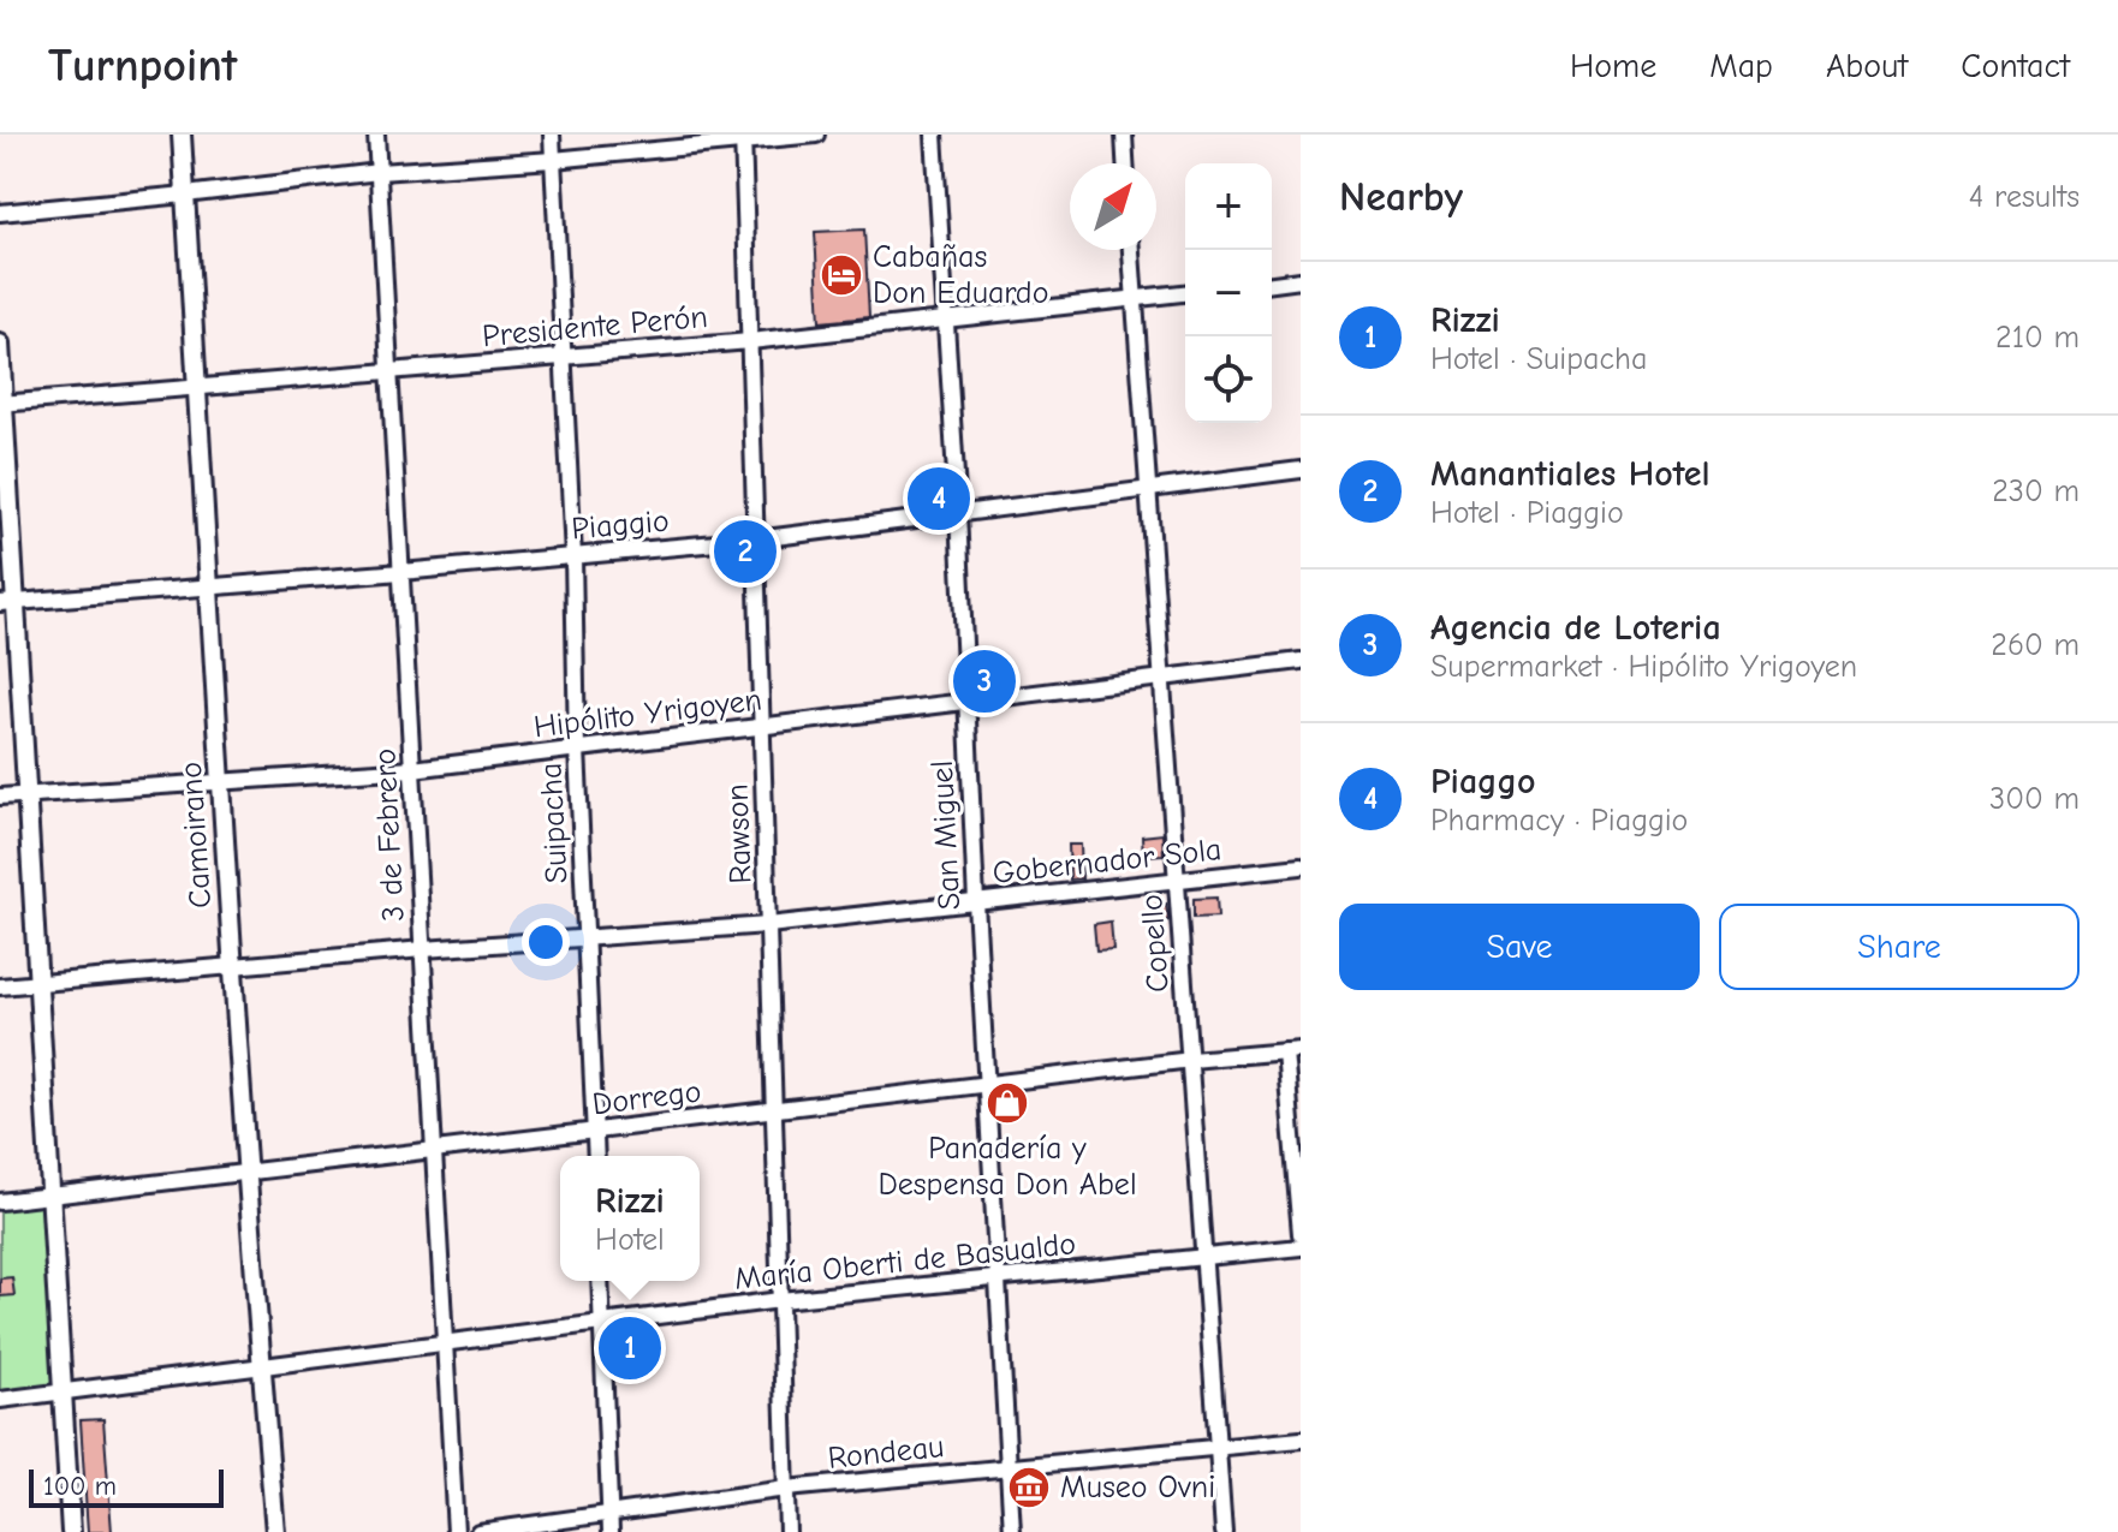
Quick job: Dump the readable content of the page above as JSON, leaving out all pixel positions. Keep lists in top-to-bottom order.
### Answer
{
  "streets": {
    "street": [
      "Presidente Perón",
      "Piaggio",
      "Hipólito Yrigoyen",
      "Suipacha",
      "Rawson",
      "Camoirano",
      "3 de Febrero",
      "San Miguel",
      "Gobernador Sola",
      "Copello",
      "Dorrego",
      "María Oberti de Basualdo",
      "Rondeau"
    ]
  },
  "crossings": [
    ["Presidente Perón", "Suipacha"],
    ["Presidente Perón", "Rawson"],
    ["Presidente Perón", "Camoirano"],
    ["Presidente Perón", "3 de Febrero"],
    ["Presidente Perón", "San Miguel"],
    ["Presidente Perón", "Copello"],
    ["Piaggio", "Suipacha"],
    ["Piaggio", "Rawson"],
    ["Piaggio", "Camoirano"],
    ["Piaggio", "3 de Febrero"],
    ["Piaggio", "San Miguel"],
    ["Piaggio", "Copello"],
    ["Hipólito Yrigoyen", "Suipacha"],
    ["Hipólito Yrigoyen", "Rawson"],
    ["Hipólito Yrigoyen", "Camoirano"],
    ["Hipólito Yrigoyen", "3 de Febrero"],
    ["Hipólito Yrigoyen", "San Miguel"],
    ["Hipólito Yrigoyen", "Copello"],
    ["Suipacha", "Gobernador Sola"],
    ["Suipacha", "Dorrego"],
    ["Rawson", "Gobernador Sola"],
    ["Rawson", "Dorrego"],
    ["Rawson", "María Oberti de Basualdo"],
    ["Rawson", "Rondeau"],
    ["Camoirano", "Gobernador Sola"],
    ["Camoirano", "Dorrego"],
    ["Camoirano", "María Oberti de Basualdo"],
    ["3 de Febrero", "Gobernador Sola"],
    ["3 de Febrero", "Dorrego"],
    ["3 de Febrero", "María Oberti de Basualdo"],
    ["San Miguel", "Gobernador Sola"],
    ["San Miguel", "Dorrego"],
    ["San Miguel", "María Oberti de Basualdo"],
    ["San Miguel", "Rondeau"],
    ["Gobernador Sola", "Copello"],
    ["Copello", "Dorrego"],
    ["Copello", "María Oberti de Basualdo"],
    ["Copello", "Rondeau"]
  ],
  "places": {
    "hotel": ["Cabañas Don Eduardo"],
    "shop": ["Panadería y Despensa Don Abel"],
    "museum": ["Museo Ovni"]
  },
  "scale_bar": "100 m",
  "north": "top right",
  "page": {
    "header": "Turnpoint",
    "nav": [
      "Home",
      "Map",
      "About",
      "Contact"
    ],
    "heading": ["Nearby", "4 results"],
    "map_buttons": ["+", "−"],
    "list": [
      {
        "mark": "1",
        "name": "Rizzi",
        "note": "Hotel · Suipacha",
        "value": "210 m"
      },
      {
        "mark": "2",
        "name": "Manantiales Hotel",
        "note": "Hotel · Piaggio",
        "value": "230 m"
      },
      {
        "mark": "3",
        "name": "Agencia de Loteria",
        "note": "Supermarket · Hipólito Yrigoyen",
        "value": "260 m"
      },
      {
        "mark": "4",
        "name": "Piaggo",
        "note": "Pharmacy · Piaggio",
        "value": "300 m"
      }
    ],
    "pins": [
      "4",
      "2",
      "3",
      "1"
    ],
    "buttons": ["Save", "Share"],
    "popup": ["Rizzi", "Hotel"],
    "scale": "100 m"
  }
}
